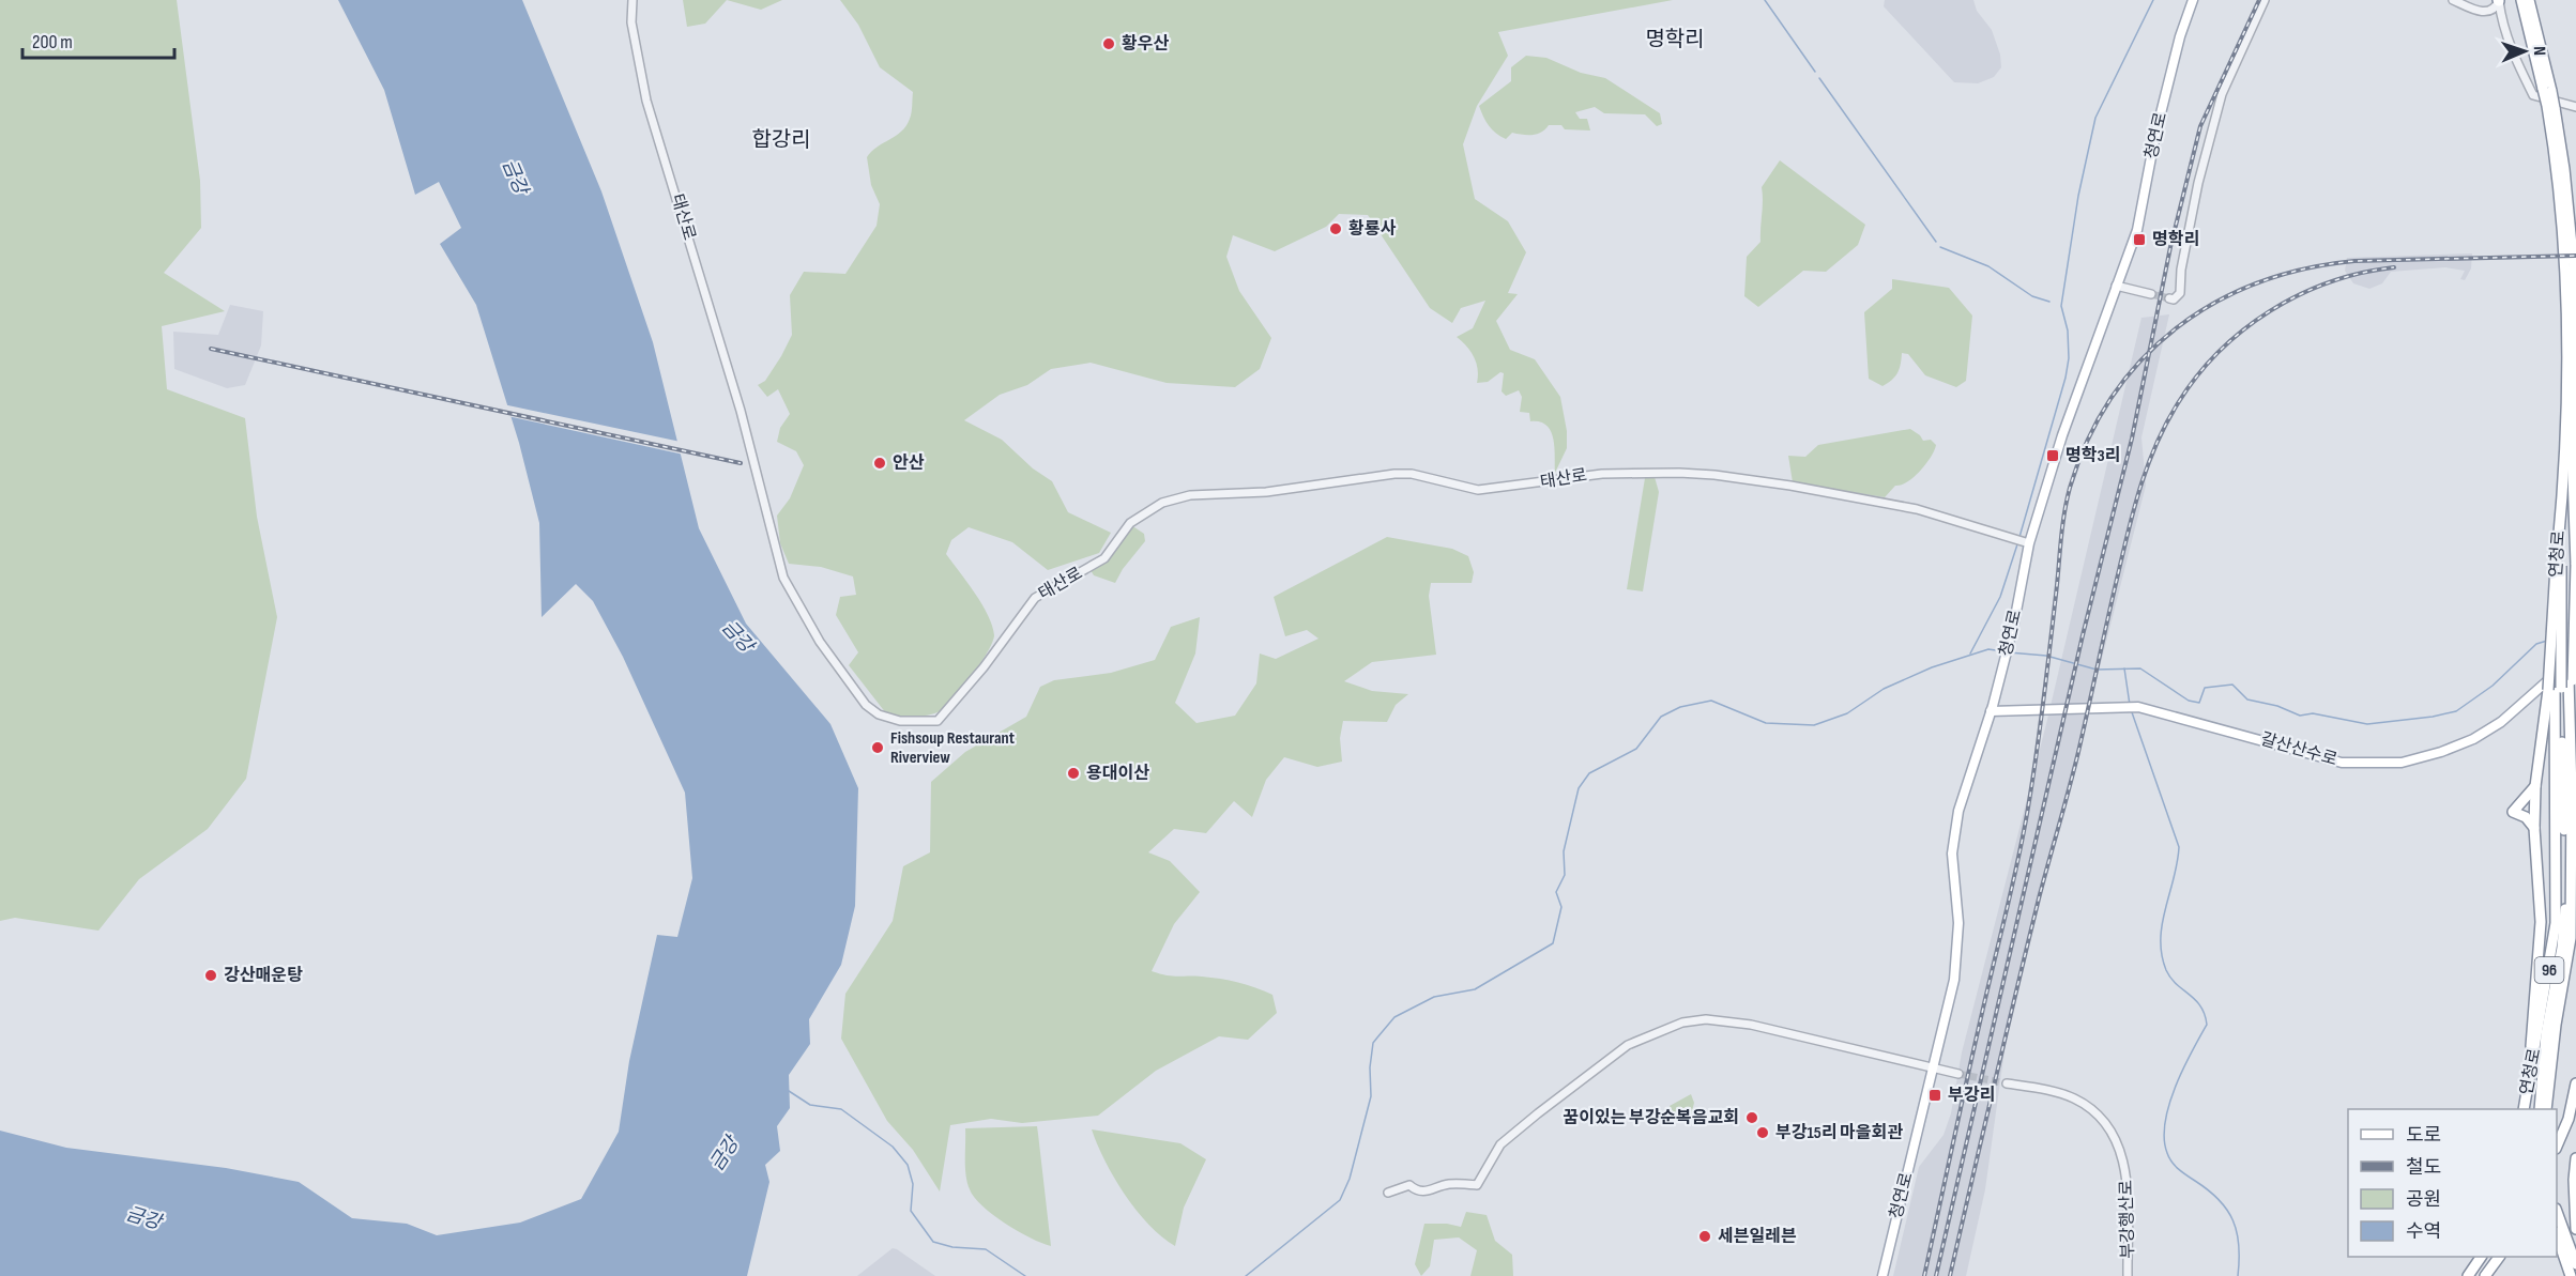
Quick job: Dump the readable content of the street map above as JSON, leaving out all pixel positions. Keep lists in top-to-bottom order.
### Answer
{
  "streets": {
    "highway": ["연청로", "96"],
    "main road": ["청연로", "갈산산수로"],
    "street": ["태산로", "부강행산로"]
  },
  "crossings": [
    ["청연로", "태산로"],
    ["청연로", "갈산산수로"]
  ],
  "districts": ["명학리", "합강리"],
  "water": ["금강"],
  "places": {
    "other": [
      "황우산",
      "황룡사",
      "안산",
      "Fishsoup Restaurant Riverview",
      "용대이산",
      "강산매운탕",
      "꿈이있는 부강순복음교회",
      "부강15리 마을회관",
      "세븐일레븐"
    ],
    "transit": ["명학리", "명학3리", "부강리"]
  },
  "legend": [
    "도로",
    "철도",
    "공원",
    "수역"
  ],
  "scale_bar": "200 m",
  "north": "right"
}
